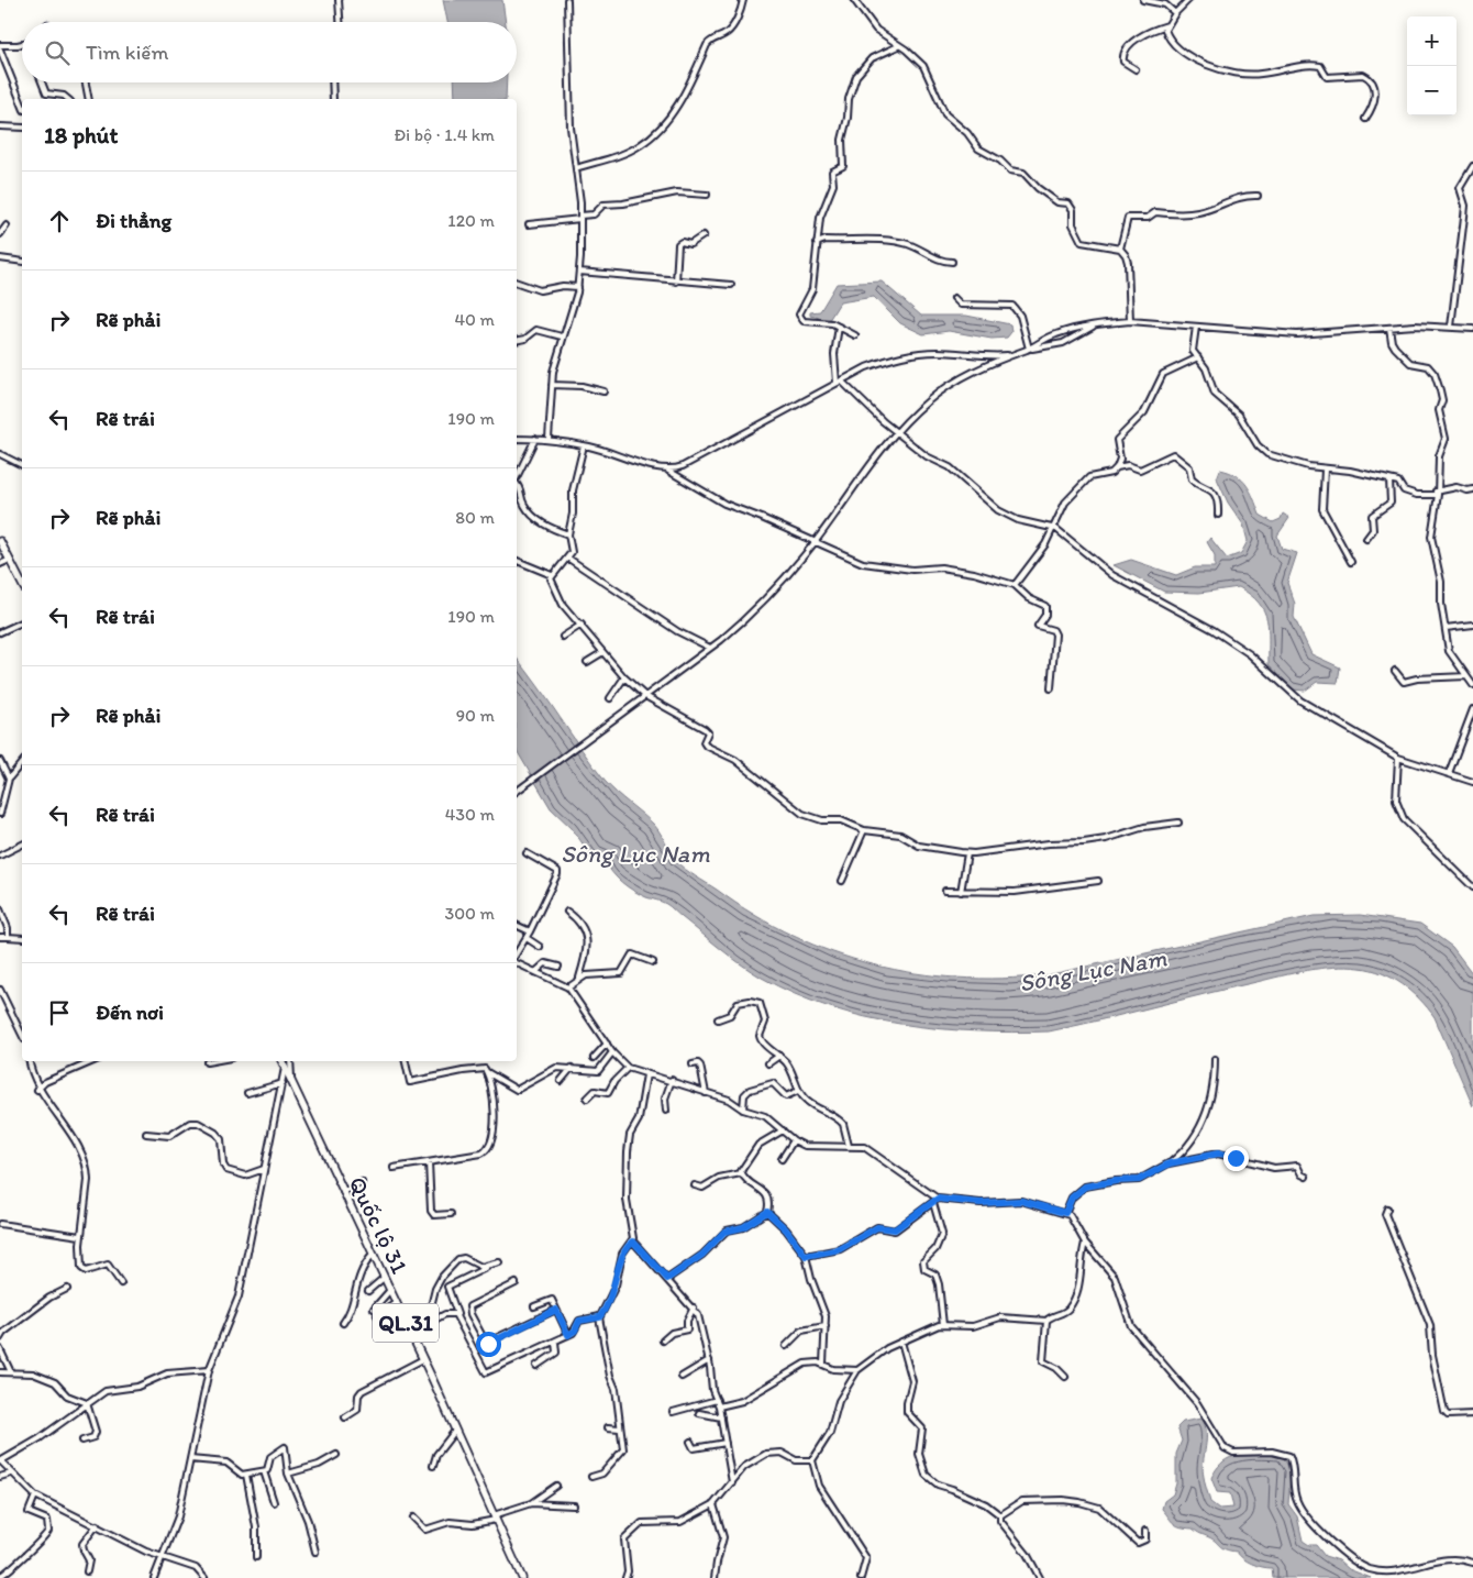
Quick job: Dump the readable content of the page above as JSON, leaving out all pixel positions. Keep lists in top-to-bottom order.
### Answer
{
  "streets": {
    "highway": ["Quốc lộ 31", "QL.31"]
  },
  "water": ["Sông Lục Nam"],
  "page": {
    "map_buttons": ["+", "−"],
    "search": "Tìm kiếm",
    "heading": ["18 phút", "Đi bộ · 1.4 km"],
    "list": [
      ["Đi thẳng", "120 m"],
      ["Rẽ phải", "40 m"],
      ["Rẽ trái", "190 m"],
      ["Rẽ phải", "80 m"],
      ["Rẽ trái", "190 m"],
      ["Rẽ phải", "90 m"],
      ["Rẽ trái", "430 m"],
      ["Rẽ trái", "300 m"],
      "Đến nơi"
    ]
  }
}
